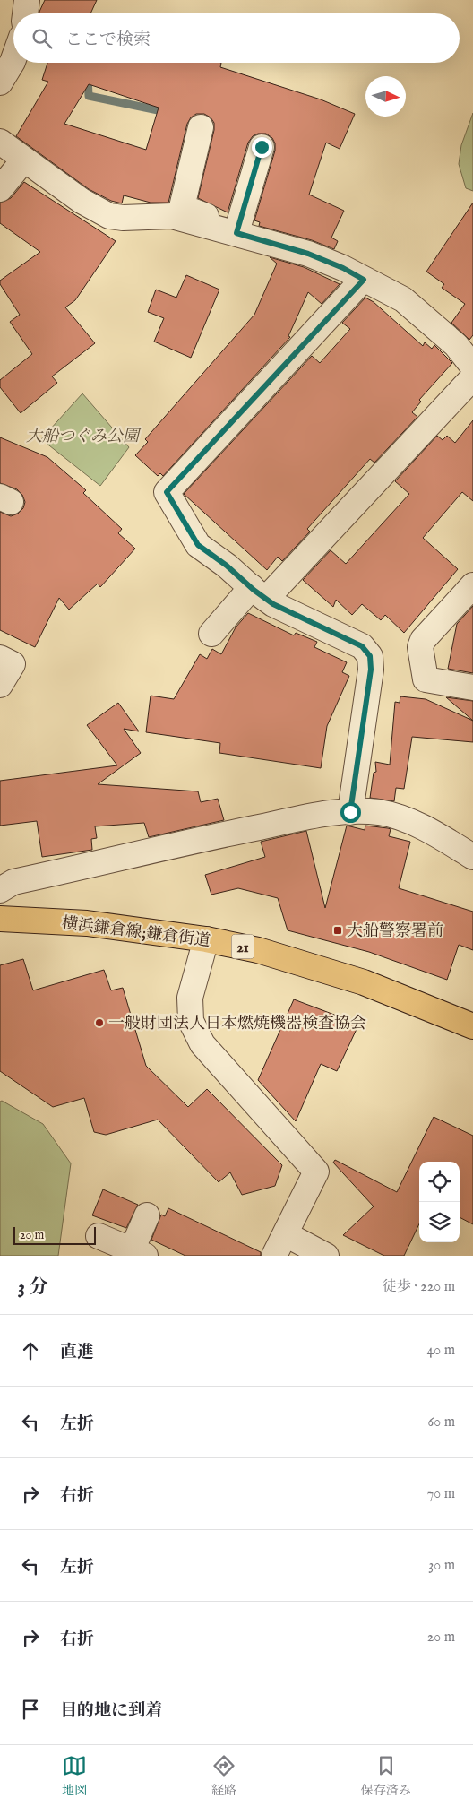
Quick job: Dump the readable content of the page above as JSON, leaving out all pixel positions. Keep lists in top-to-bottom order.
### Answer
{
  "streets": {
    "main road": ["横浜鎌倉線;鎌倉街道", "21"]
  },
  "parks": ["大船つぐみ公園"],
  "places": {
    "transit": ["大船警察署前"],
    "other": ["一般財団法人日本燃焼機器検査協会"]
  },
  "scale_bar": "20 m",
  "north": "right",
  "page": {
    "search": "ここで検索",
    "scale": "20 m",
    "heading": ["3 分", "徒歩 · 220 m"],
    "list": [
      ["直進", "40 m"],
      ["左折", "60 m"],
      ["右折", "70 m"],
      ["左折", "30 m"],
      ["右折", "20 m"],
      "目的地に到着"
    ],
    "nav": ["地図", "経路", "保存済み"]
  }
}
